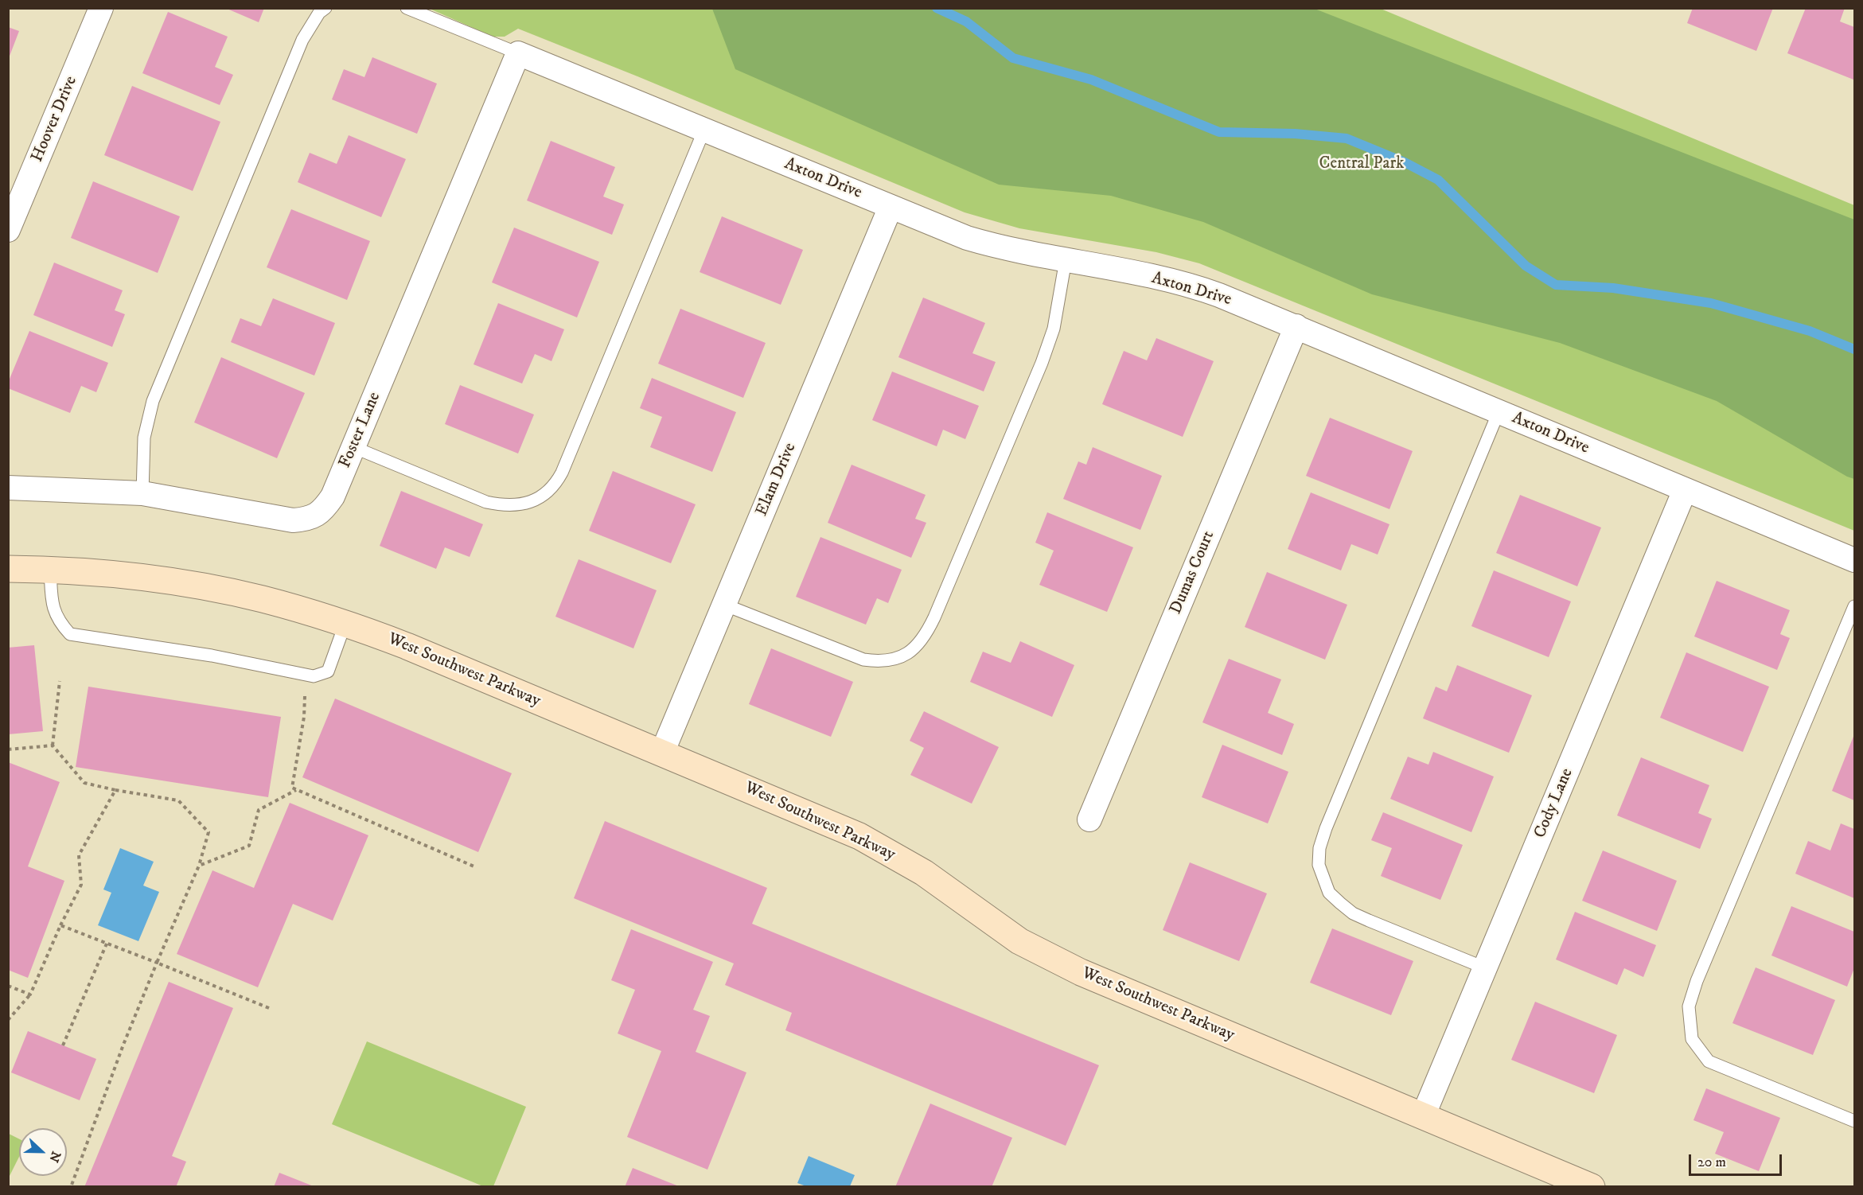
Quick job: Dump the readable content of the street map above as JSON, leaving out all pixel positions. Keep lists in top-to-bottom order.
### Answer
{
  "streets": {
    "street": [
      "Hoover Drive",
      "Axton Drive",
      "Foster Lane",
      "Elam Drive",
      "Dumas Court",
      "West Southwest Parkway",
      "Cody Lane"
    ]
  },
  "crossings": [
    ["Axton Drive", "Foster Lane"],
    ["Axton Drive", "Elam Drive"],
    ["Axton Drive", "Dumas Court"],
    ["Axton Drive", "Cody Lane"],
    ["Elam Drive", "West Southwest Parkway"],
    ["West Southwest Parkway", "Cody Lane"]
  ],
  "parks": ["Central Park"],
  "scale_bar": "20 m",
  "north": "right"
}
